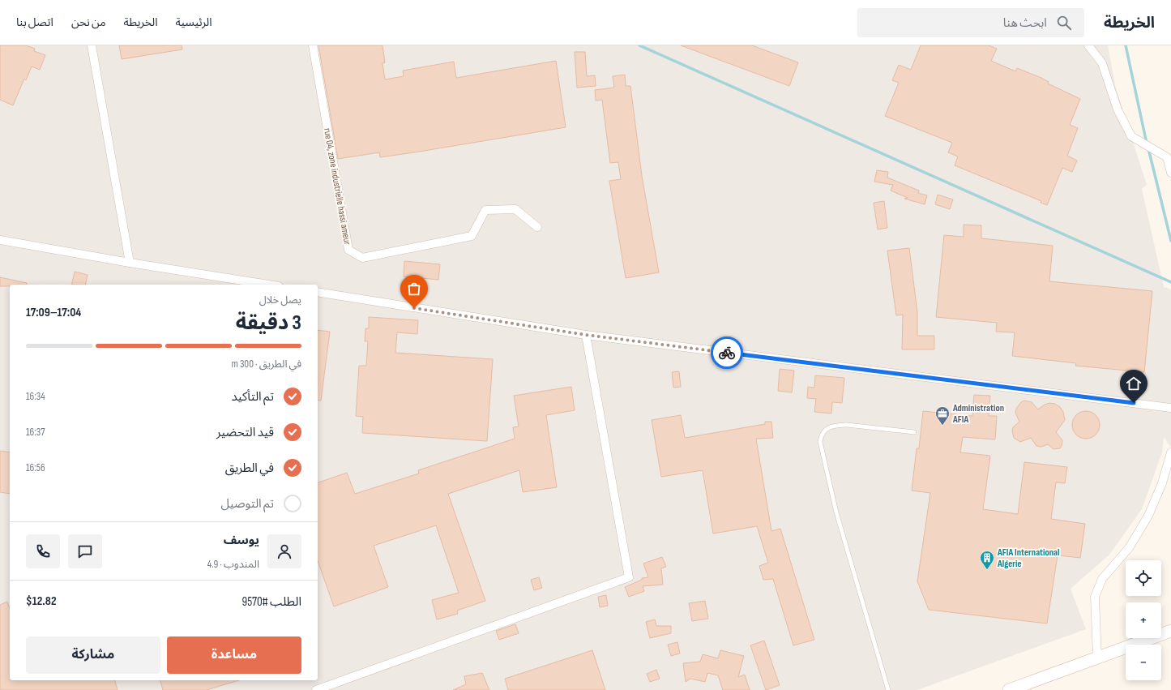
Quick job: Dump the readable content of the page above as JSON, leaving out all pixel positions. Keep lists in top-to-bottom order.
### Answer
{
  "streets": {
    "street": ["rue 04, zone industrielle hassi ameur"]
  },
  "places": {
    "office": ["Administration AFIA"],
    "building": ["AFIA International Algerie"]
  },
  "page": {
    "header": "الخريطة",
    "search": "ابحث هنا",
    "nav": [
      "الرئيسية",
      "الخريطة",
      "من نحن",
      "اتصل بنا"
    ],
    "heading": ["3 دقيقة", "يصل خلال", "17:04–17:09"],
    "panel": [
      "يوسف",
      "المندوب · 4.9",
      "الطلب #9570",
      "$12.82"
    ],
    "bar": "في الطريق · 300 m",
    "list": [
      ["تم التأكيد", "16:34"],
      ["قيد التحضير", "16:37"],
      ["في الطريق", "16:56"],
      "تم التوصيل"
    ],
    "map_buttons": ["+", "−"],
    "buttons": ["مساعدة", "مشاركة"]
  }
}
